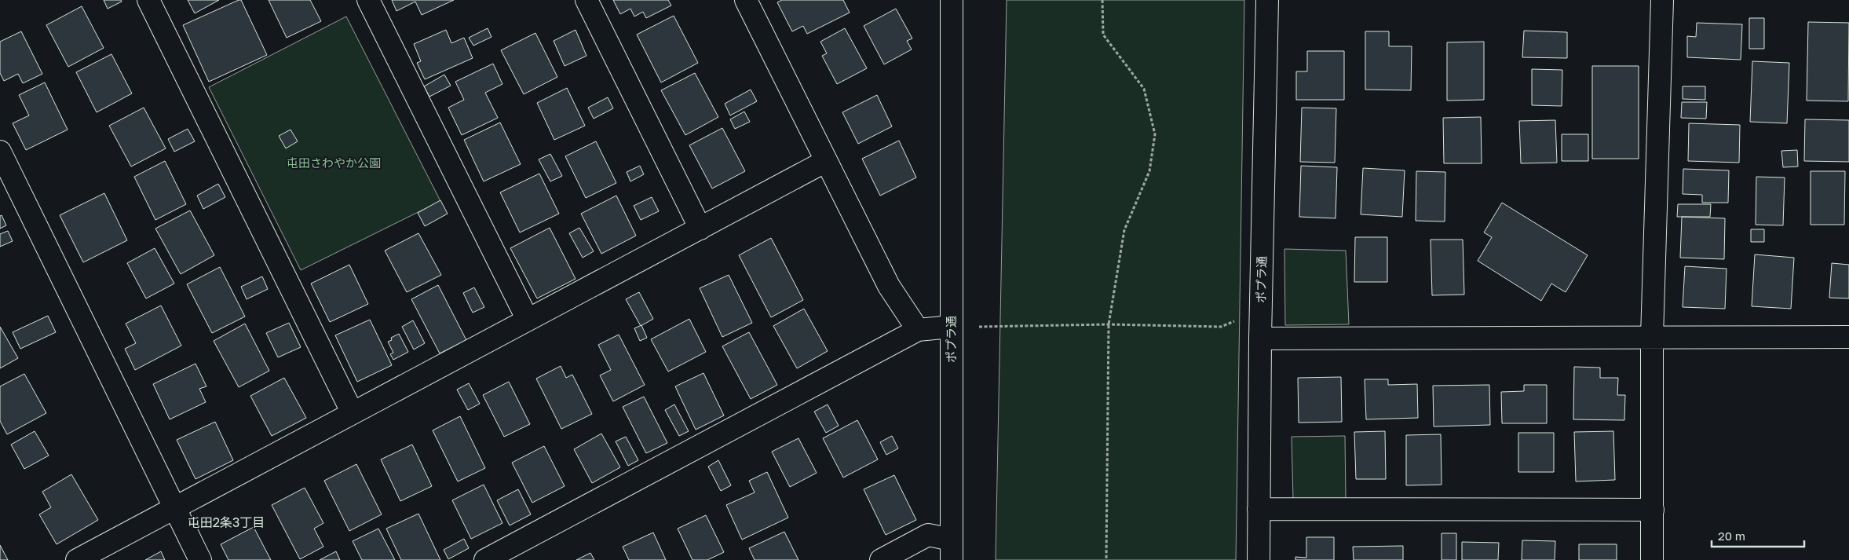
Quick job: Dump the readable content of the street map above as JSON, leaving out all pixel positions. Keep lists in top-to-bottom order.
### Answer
{
  "streets": {
    "street": ["ポプラ通"]
  },
  "districts": ["屯田2条3丁目"],
  "parks": ["屯田さわやか公園"],
  "scale_bar": "20 m"
}
